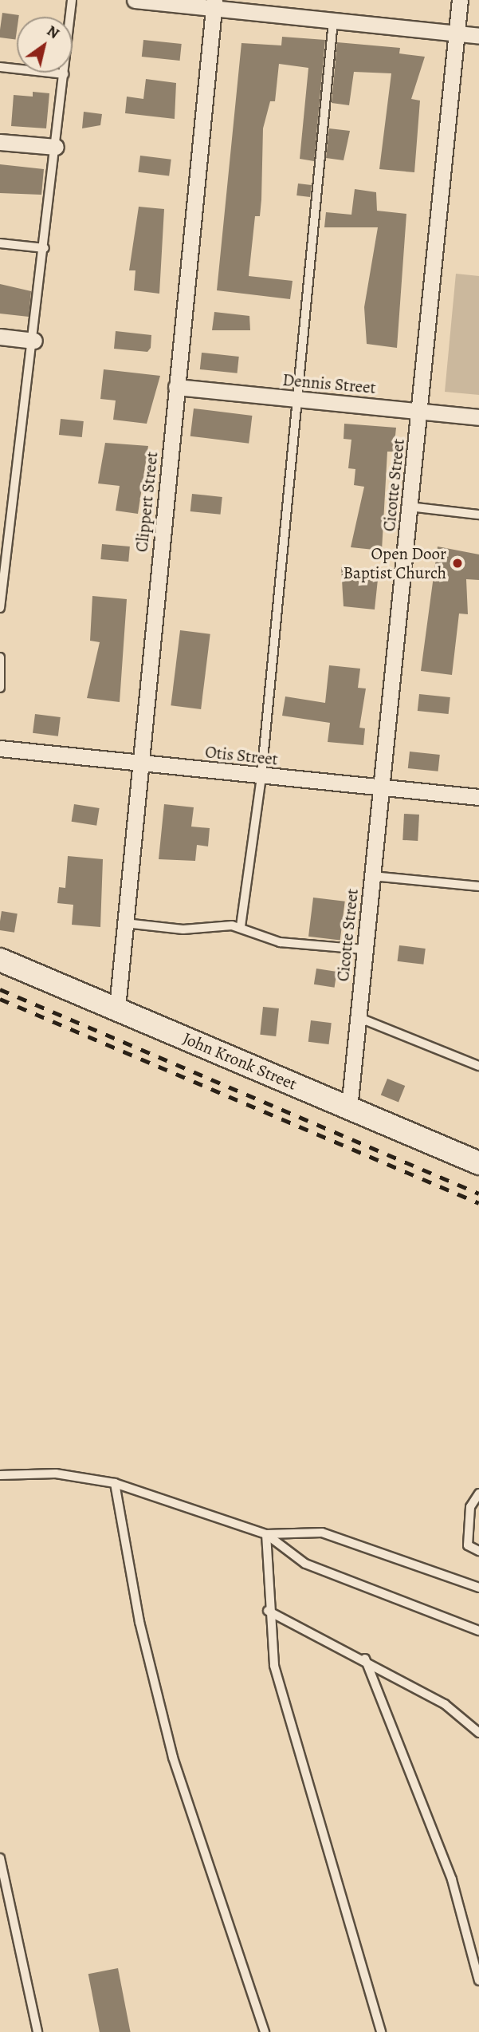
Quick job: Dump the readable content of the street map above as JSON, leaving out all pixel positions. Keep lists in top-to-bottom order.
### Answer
{
  "streets": {
    "street": [
      "Dennis Street",
      "Cicotte Street",
      "Clippert Street",
      "Otis Street",
      "John Kronk Street"
    ]
  },
  "crossings": [
    ["Dennis Street", "Cicotte Street"],
    ["Dennis Street", "Clippert Street"],
    ["Cicotte Street", "Otis Street"],
    ["Cicotte Street", "John Kronk Street"],
    ["Clippert Street", "Otis Street"],
    ["Clippert Street", "John Kronk Street"]
  ],
  "places": ["Open Door Baptist Church"],
  "north": "top right"
}
